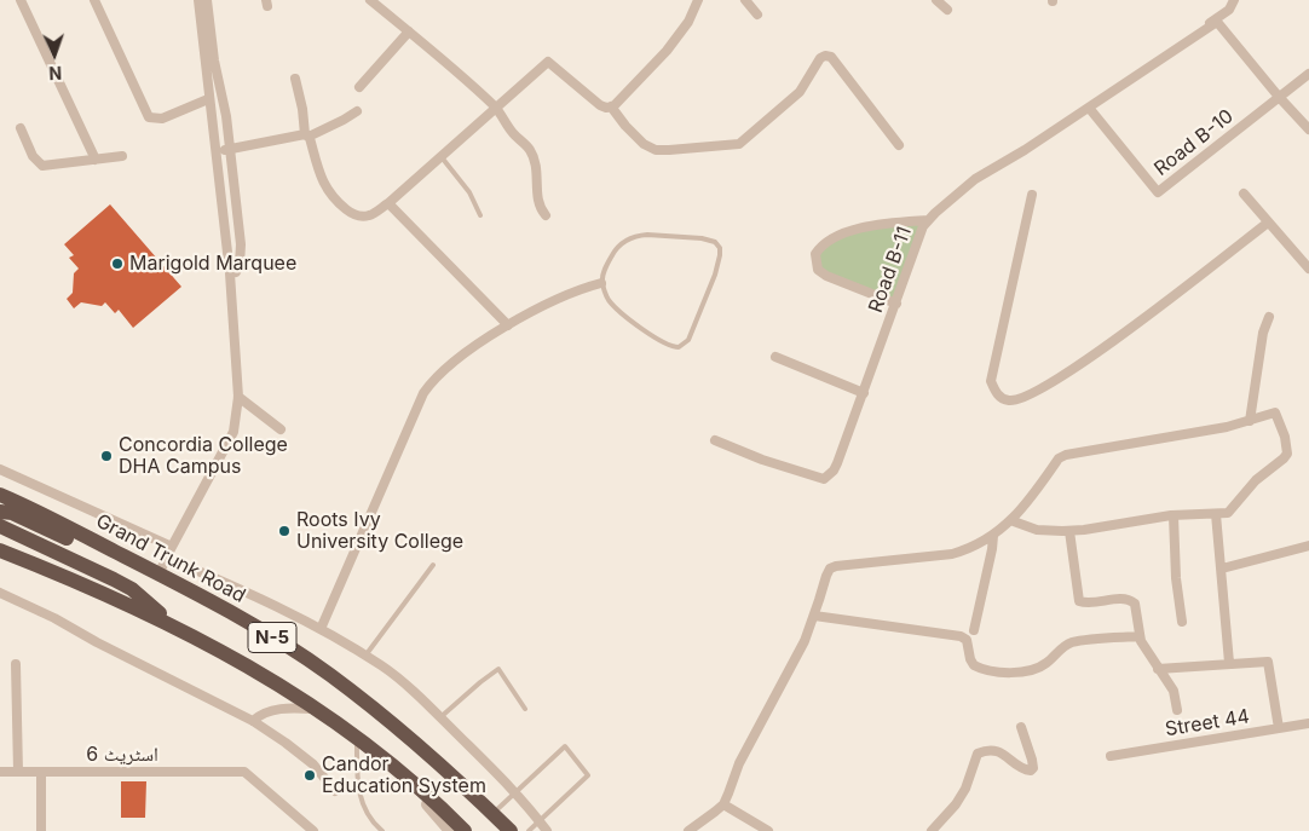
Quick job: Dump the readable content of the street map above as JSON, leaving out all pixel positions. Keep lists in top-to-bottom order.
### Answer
{
  "streets": {
    "highway": ["Grand Trunk Road", "N-5"],
    "street": [
      "Road B-10",
      "Road B-11",
      "Street 44",
      "اسٹریٹ 6"
    ]
  },
  "crossings": [
    ["Road B-10", "Road B-11"]
  ],
  "places": [
    "Marigold Marquee",
    "Concordia College DHA Campus",
    "Roots Ivy University College",
    "Candor Education System"
  ],
  "north": "bottom"
}
